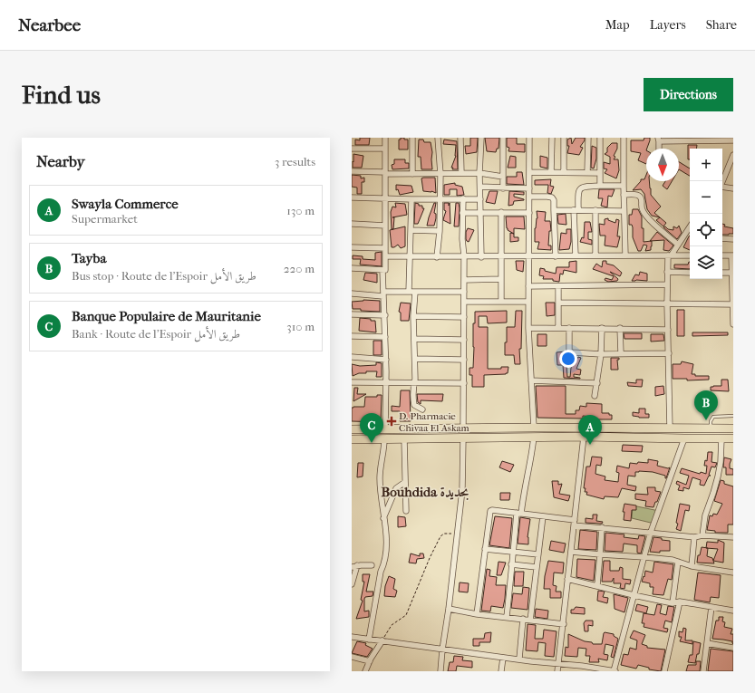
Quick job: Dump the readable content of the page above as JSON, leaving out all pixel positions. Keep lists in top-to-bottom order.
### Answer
{
  "districts": ["Bouhdida بحديدة"],
  "places": {
    "health": ["D. Pharmacie Chivaa El Askam"]
  },
  "north": "bottom",
  "page": {
    "header": "Nearbee",
    "nav": ["Map", "Layers", "Share"],
    "buttons": "Directions",
    "title": "Find us",
    "heading": ["Nearby", "3 results"],
    "map_buttons": ["+", "−"],
    "list": [
      {
        "mark": "A",
        "name": "Swayla Commerce",
        "note": "Supermarket",
        "value": "130 m"
      },
      {
        "mark": "B",
        "name": "Tayba",
        "note": "Bus stop · Route de l’Espoir طريق الأمل",
        "value": "220 m"
      },
      {
        "mark": "C",
        "name": "Banque Populaire de Mauritanie",
        "note": "Bank · Route de l’Espoir طريق الأمل",
        "value": "310 m"
      }
    ],
    "pins": ["B", "C", "A"]
  }
}
